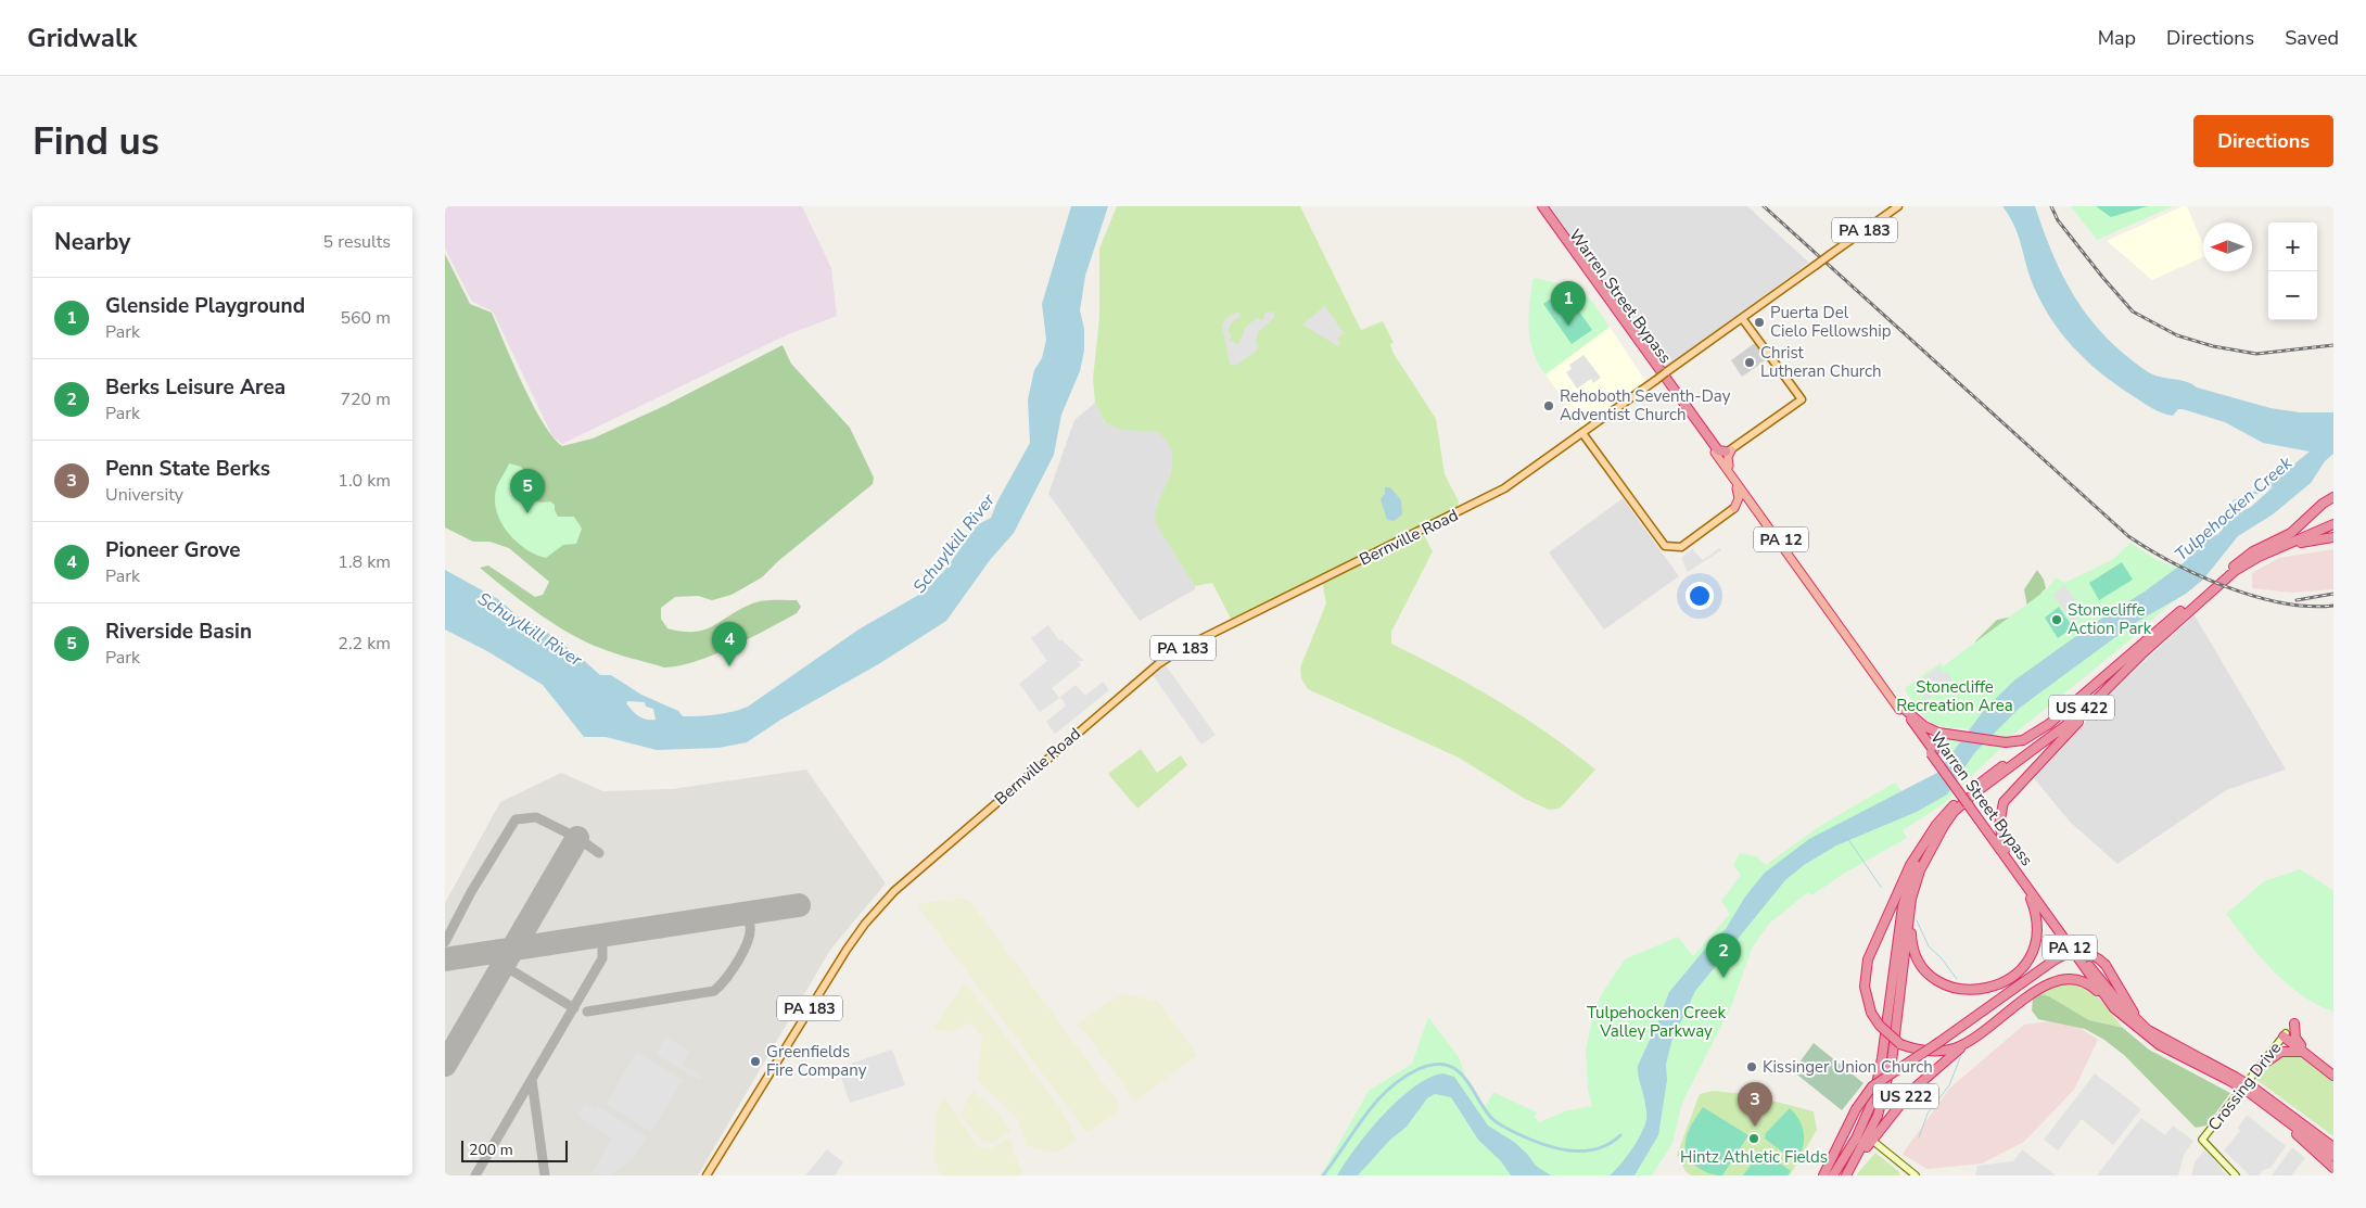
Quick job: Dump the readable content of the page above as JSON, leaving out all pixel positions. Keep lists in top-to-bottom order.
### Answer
{
  "streets": {
    "highway": [
      "Warren Street Bypass",
      "PA 12",
      "US 422",
      "US 222"
    ],
    "main road": ["PA 183", "Bernville Road", "Crossing Drive"]
  },
  "crossings": [
    ["PA 183", "Bernville Road"],
    ["Warren Street Bypass", "US 422"],
    ["Warren Street Bypass", "US 222"],
    ["US 422", "US 222"]
  ],
  "water": ["Tulpehocken Creek", "Schuylkill River"],
  "parks": ["Stonecliffe Recreation Area", "Tulpehocken Creek Valley Parkway"],
  "places": [
    "Puerta Del Cielo Fellowship",
    "Christ Lutheran Church",
    "Rehoboth Seventh-Day Adventist Church",
    "Stonecliffe Action Park",
    "Greenfields Fire Company",
    "Kissinger Union Church",
    "Hintz Athletic Fields"
  ],
  "scale_bar": "200 m",
  "north": "left",
  "page": {
    "header": "Gridwalk",
    "nav": ["Map", "Directions", "Saved"],
    "buttons": "Directions",
    "title": "Find us",
    "heading": ["Nearby", "5 results"],
    "map_buttons": ["+", "−"],
    "list": [
      {
        "mark": "1",
        "name": "Glenside Playground",
        "note": "Park",
        "value": "560 m"
      },
      {
        "mark": "2",
        "name": "Berks Leisure Area",
        "note": "Park",
        "value": "720 m"
      },
      {
        "mark": "3",
        "name": "Penn State Berks",
        "note": "University",
        "value": "1.0 km"
      },
      {
        "mark": "4",
        "name": "Pioneer Grove",
        "note": "Park",
        "value": "1.8 km"
      },
      {
        "mark": "5",
        "name": "Riverside Basin",
        "note": "Park",
        "value": "2.2 km"
      }
    ],
    "pins": [
      "1",
      "5",
      "4",
      "2",
      "3"
    ],
    "scale": "200 m"
  }
}
